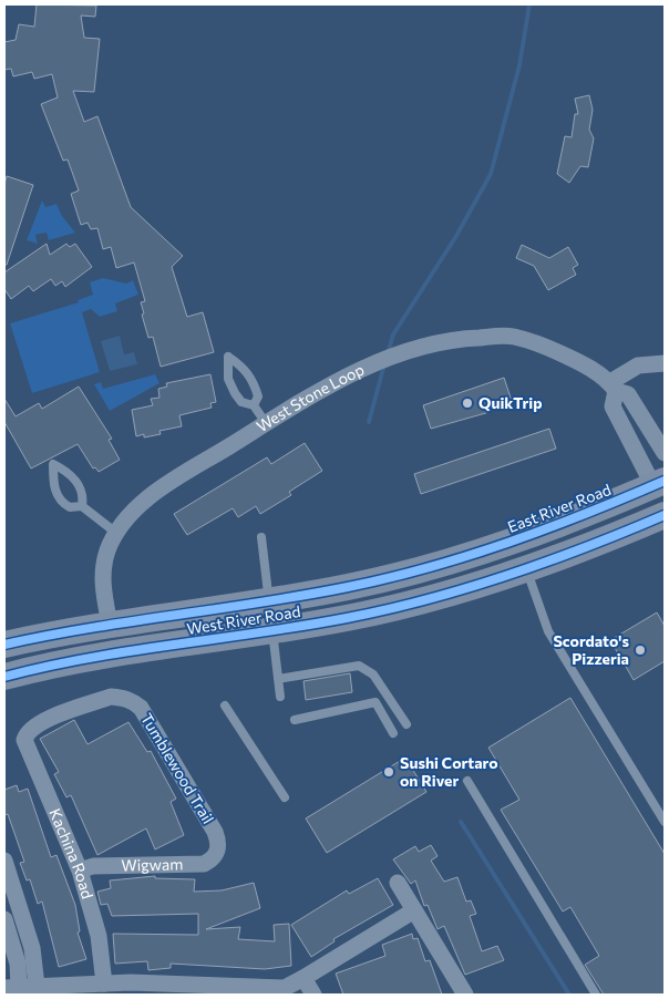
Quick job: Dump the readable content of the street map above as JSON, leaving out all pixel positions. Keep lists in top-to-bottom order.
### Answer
{
  "streets": {
    "main road": ["East River Road", "West River Road"],
    "street": [
      "West Stone Loop",
      "Tumblewood Trail",
      "Kachina Road",
      "Wigwam"
    ]
  },
  "crossings": [
    ["West Stone Loop", "West River Road"],
    ["East River Road", "West River Road"],
    ["Tumblewood Trail", "Kachina Road"],
    ["Tumblewood Trail", "Wigwam"],
    ["Kachina Road", "Wigwam"]
  ],
  "places": ["QuikTrip", "Scordato's Pizzeria", "Sushi Cortaro on River"]
}
